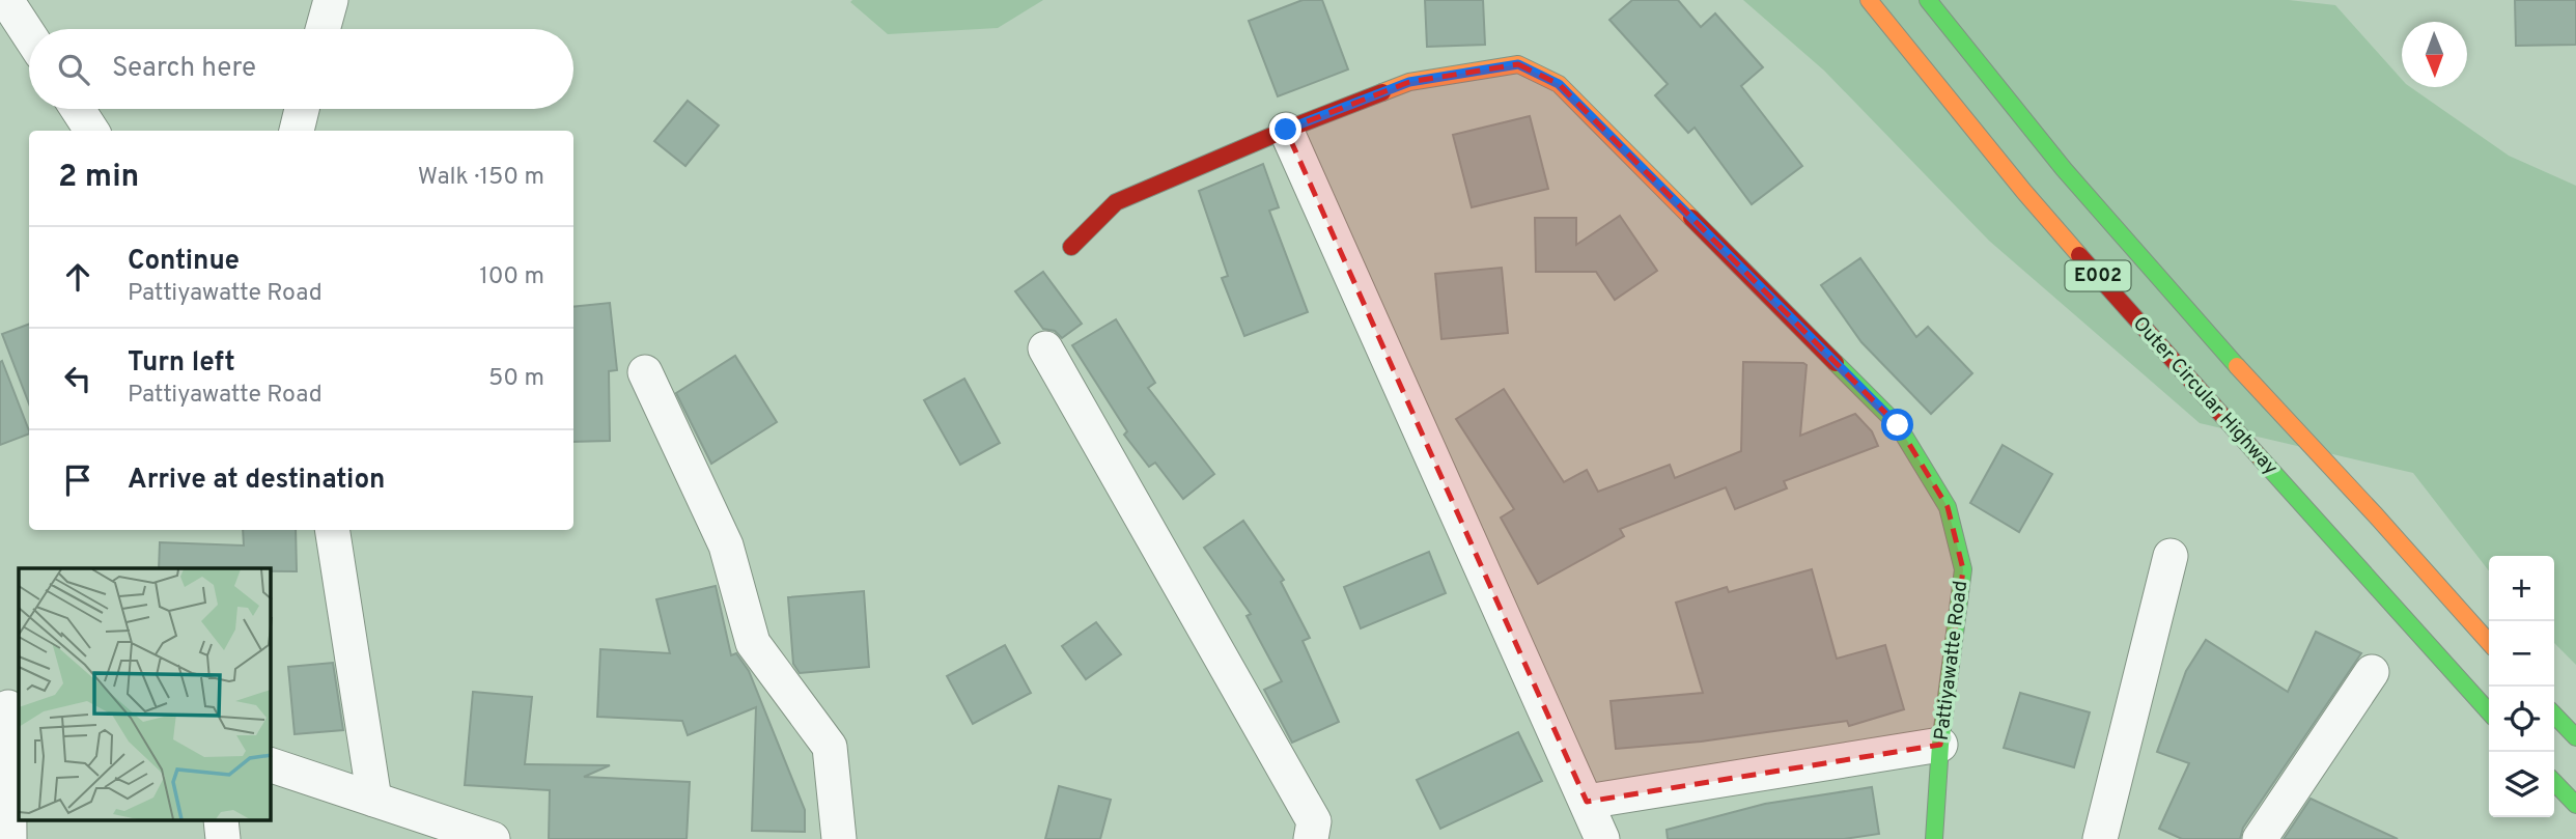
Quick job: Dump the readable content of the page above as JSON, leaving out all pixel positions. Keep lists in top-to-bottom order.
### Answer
{
  "streets": {
    "main road": ["E002", "Outer Circular Highway", "Pattiyawatte Road"]
  },
  "north": "bottom",
  "page": {
    "search": "Search here",
    "heading": ["2 min", "Walk · 150 m"],
    "list": [
      ["Continue", "Pattiyawatte Road", "100 m"],
      ["Turn left", "Pattiyawatte Road", "50 m"],
      "Arrive at destination"
    ],
    "map_buttons": ["+", "−"]
  }
}
